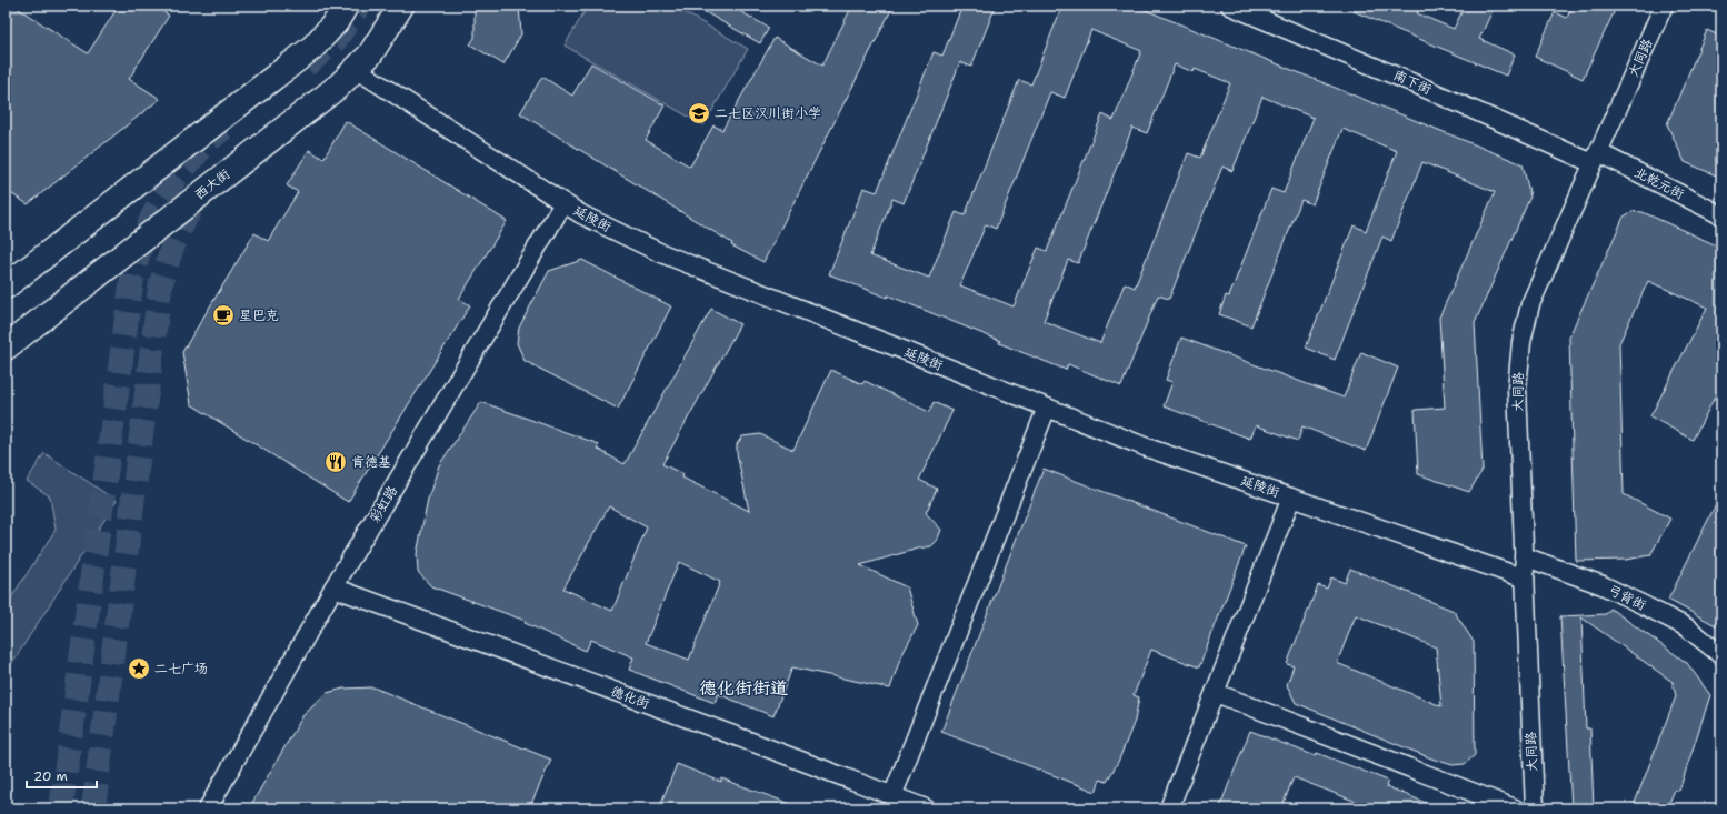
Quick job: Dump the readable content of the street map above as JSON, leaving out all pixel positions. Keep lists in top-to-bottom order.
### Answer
{
  "streets": {
    "street": [
      "大同路",
      "南下街",
      "北乾元街",
      "西大街",
      "延陵街",
      "彩虹路",
      "弓背街",
      "德化街"
    ]
  },
  "crossings": [
    ["大同路", "南下街"],
    ["大同路", "北乾元街"],
    ["大同路", "延陵街"],
    ["大同路", "弓背街"],
    ["南下街", "北乾元街"],
    ["西大街", "延陵街"],
    ["延陵街", "彩虹路"],
    ["彩虹路", "德化街"]
  ],
  "districts": ["德化街街道"],
  "places": {
    "school or university": ["二七区汉川街小学"],
    "cafe": ["星巴克"],
    "restaurant": ["肯德基"],
    "place": ["二七广场"]
  },
  "scale_bar": "20 m"
}
